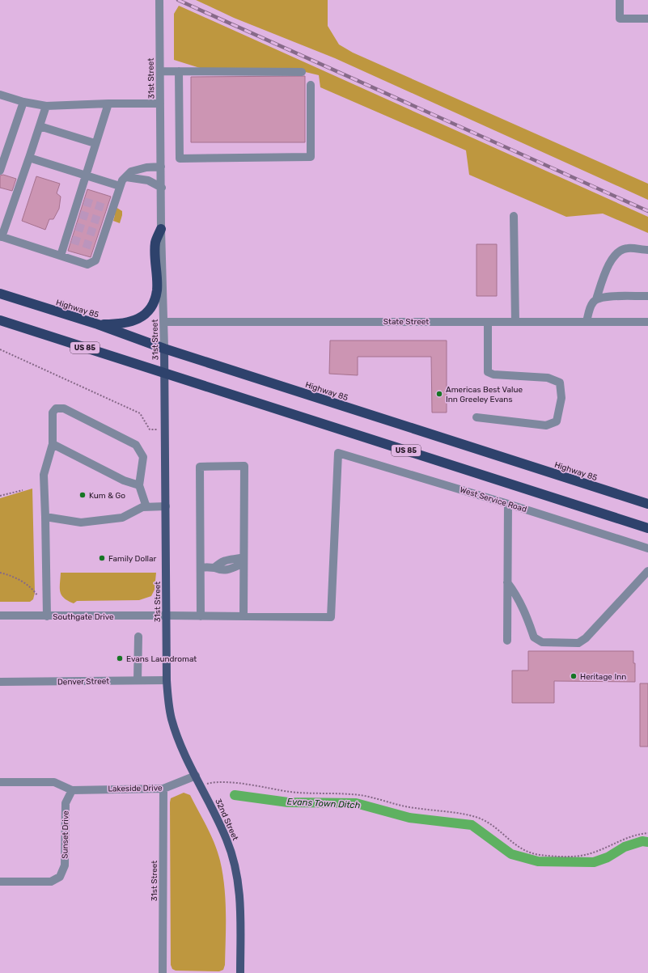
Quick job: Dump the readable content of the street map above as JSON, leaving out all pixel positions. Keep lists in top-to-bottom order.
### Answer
{
  "streets": {
    "highway": ["Highway 85", "US 85"],
    "main road": ["31st Street", "32nd Street"],
    "street": [
      "State Street",
      "West Service Road",
      "Southgate Drive",
      "Denver Street",
      "Lakeside Drive",
      "Sunset Drive"
    ]
  },
  "crossings": [
    ["31st Street", "Highway 85"],
    ["31st Street", "State Street"],
    ["31st Street", "US 85"],
    ["31st Street", "Southgate Drive"],
    ["31st Street", "Denver Street"],
    ["31st Street", "Lakeside Drive"],
    ["31st Street", "32nd Street"],
    ["West Service Road", "Southgate Drive"],
    ["Denver Street", "32nd Street"],
    ["Lakeside Drive", "32nd Street"],
    ["Lakeside Drive", "Sunset Drive"]
  ],
  "water": ["Evans Town Ditch"],
  "places": [
    "Americas Best Value Inn Greeley Evans",
    "Kum & Go",
    "Family Dollar",
    "Evans Laundromat",
    "Heritage Inn"
  ]
}
